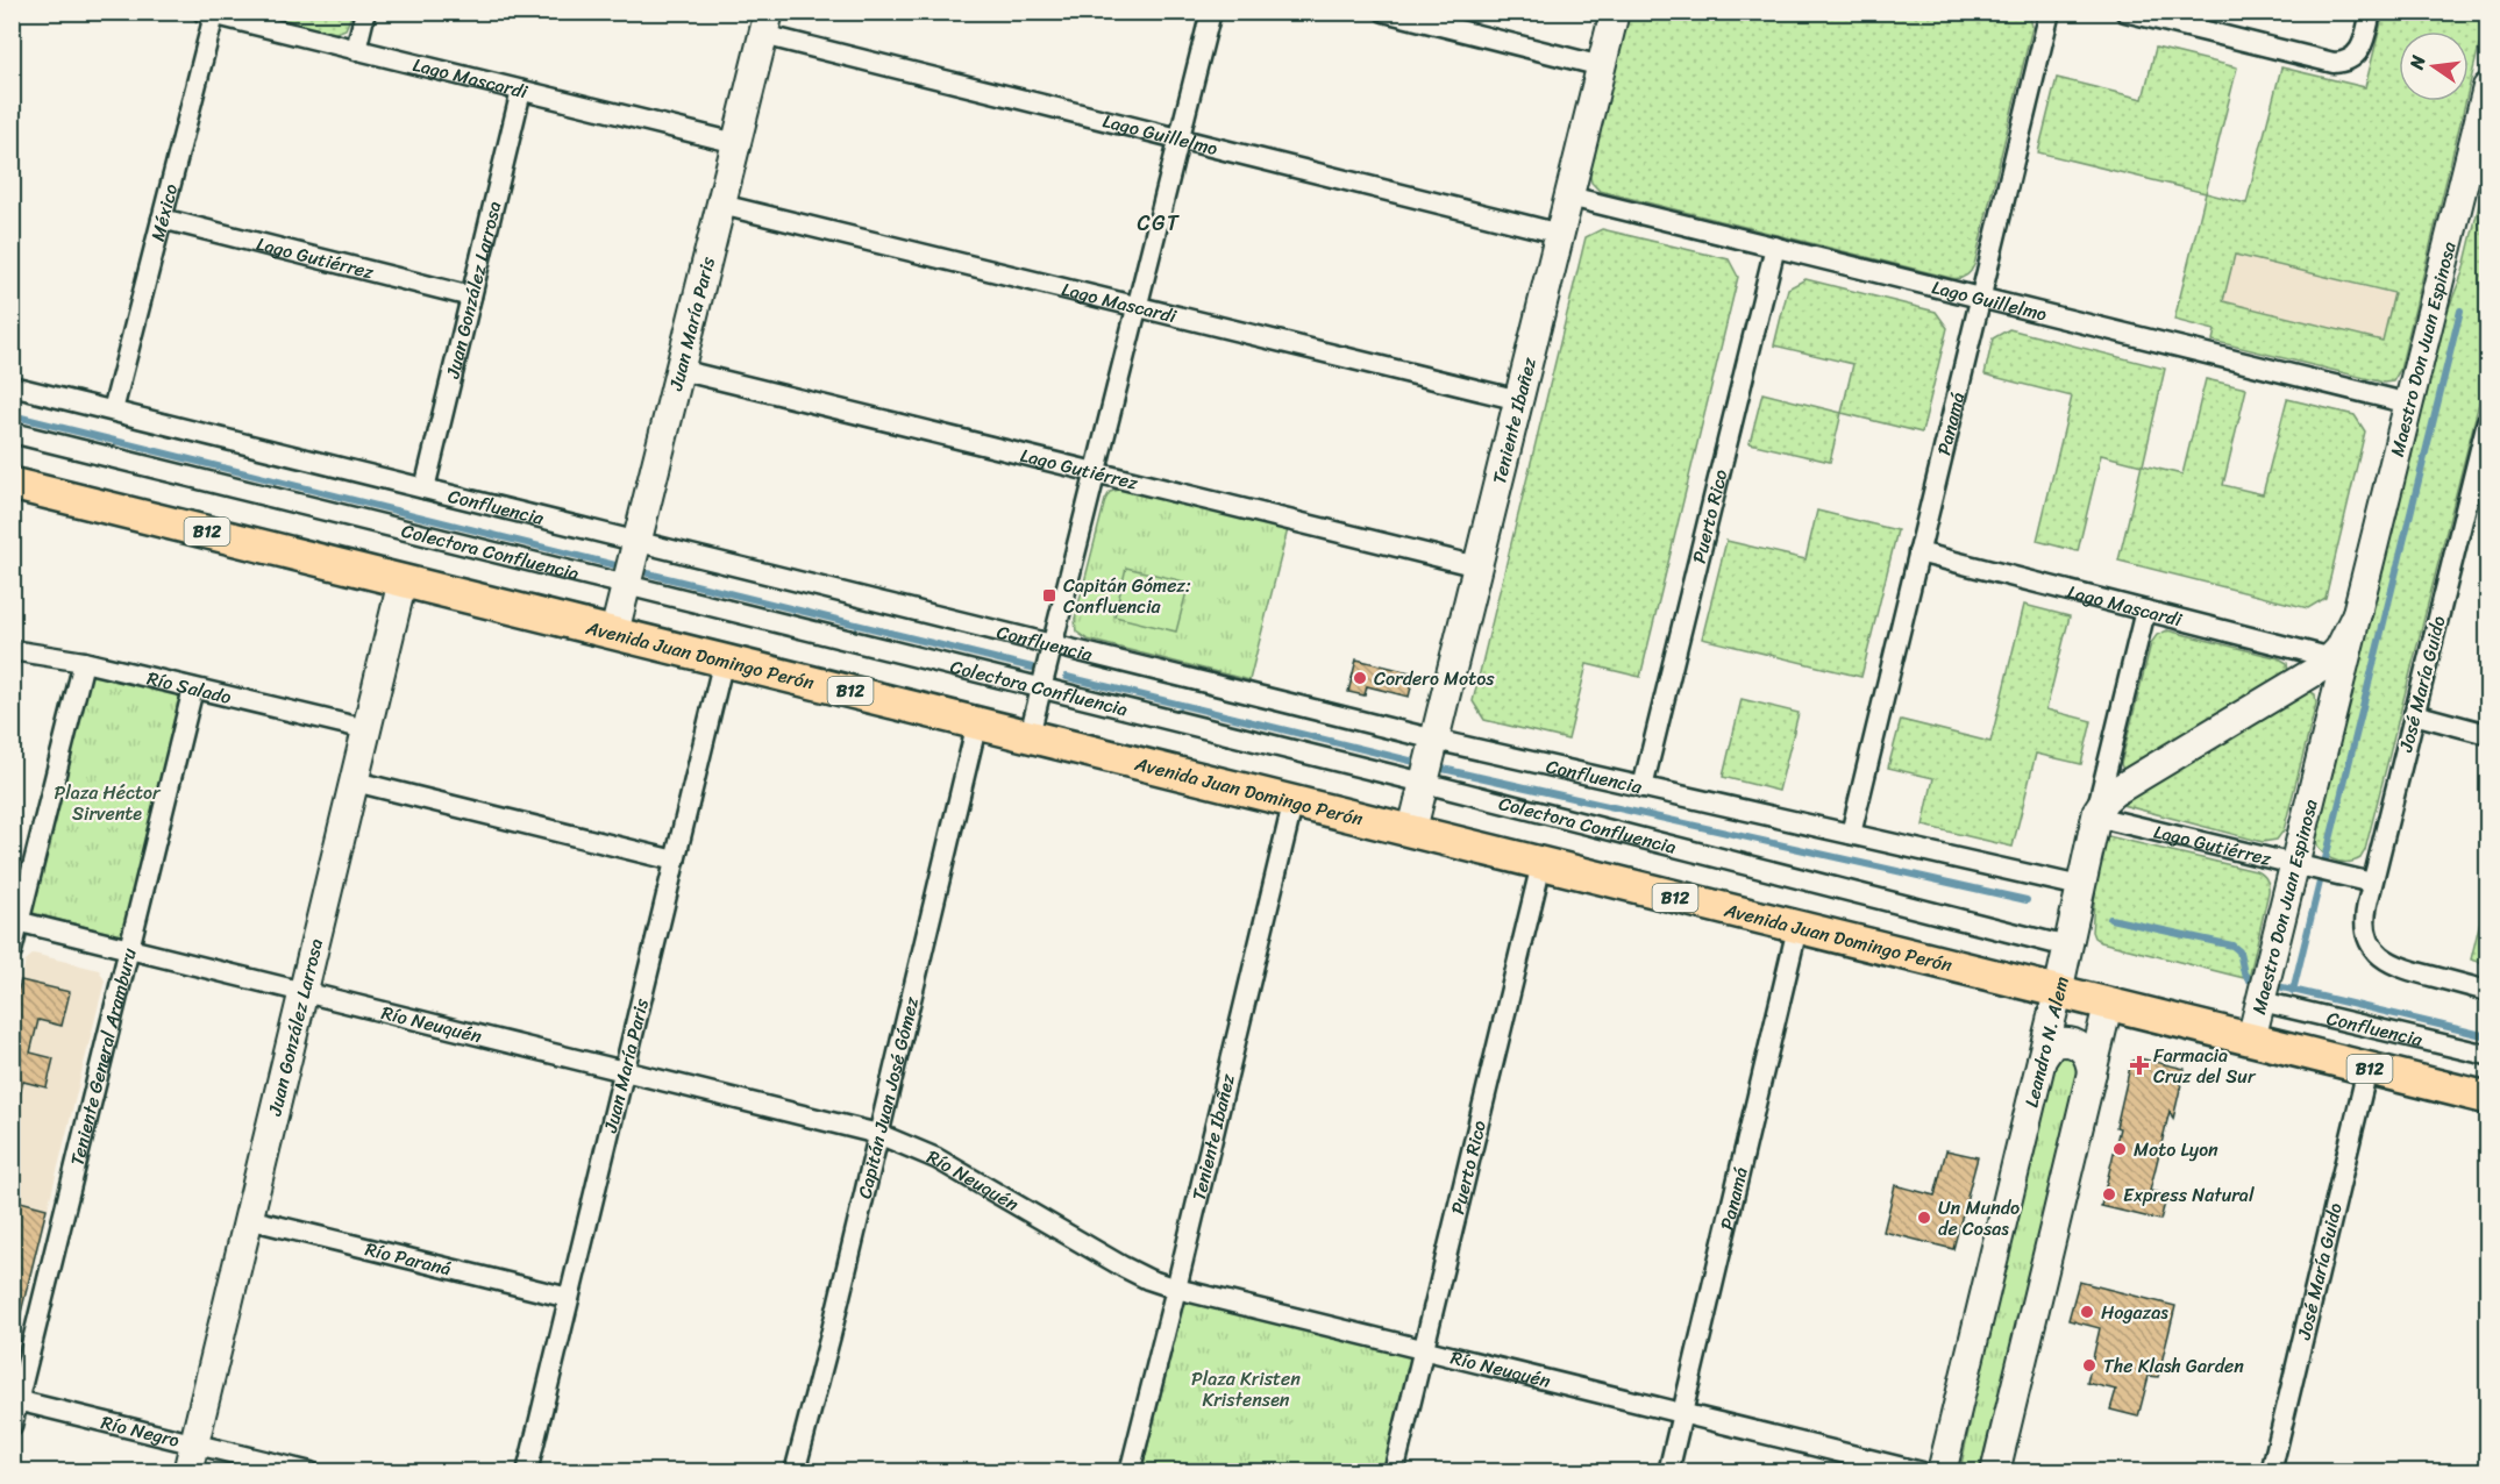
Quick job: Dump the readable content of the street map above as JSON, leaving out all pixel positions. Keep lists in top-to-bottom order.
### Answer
{
  "streets": {
    "main road": [
      "Juan González Larrosa",
      "Juan María Paris",
      "Maestro Don Juan Espinosa",
      "Teniente Ibañez",
      "B12",
      "Avenida Juan Domingo Perón",
      "Leandro N. Alem"
    ],
    "street": [
      "Lago Mascardi",
      "Lago Guillelmo",
      "México",
      "Lago Gutiérrez",
      "Panamá",
      "Confluencia",
      "Puerto Rico",
      "Colectora Confluencia",
      "José María Guido",
      "Río Salado",
      "Río Neuquén",
      "Teniente General Aramburu",
      "Capitán Juan José Gómez",
      "Río Paraná",
      "Río Negro"
    ]
  },
  "crossings": [
    ["Lago Mascardi", "México"],
    ["Lago Mascardi", "Juan González Larrosa"],
    ["Lago Mascardi", "Juan María Paris"],
    ["Lago Mascardi", "Maestro Don Juan Espinosa"],
    ["Lago Mascardi", "Teniente Ibañez"],
    ["Lago Mascardi", "Panamá"],
    ["Lago Mascardi", "Leandro N. Alem"],
    ["Lago Guillelmo", "Juan María Paris"],
    ["Lago Guillelmo", "Maestro Don Juan Espinosa"],
    ["Lago Guillelmo", "Teniente Ibañez"],
    ["Lago Guillelmo", "Panamá"],
    ["Lago Guillelmo", "Puerto Rico"],
    ["México", "Lago Gutiérrez"],
    ["México", "Confluencia"],
    ["Lago Gutiérrez", "Juan González Larrosa"],
    ["Lago Gutiérrez", "Juan María Paris"],
    ["Lago Gutiérrez", "Maestro Don Juan Espinosa"],
    ["Lago Gutiérrez", "Teniente Ibañez"],
    ["Lago Gutiérrez", "José María Guido"],
    ["Lago Gutiérrez", "Leandro N. Alem"],
    ["Juan González Larrosa", "Confluencia"],
    ["Juan González Larrosa", "Avenida Juan Domingo Perón"],
    ["Juan González Larrosa", "Río Salado"],
    ["Juan González Larrosa", "Río Neuquén"],
    ["Juan González Larrosa", "Río Paraná"],
    ["Juan González Larrosa", "Río Negro"],
    ["Juan María Paris", "Confluencia"],
    ["Juan María Paris", "Colectora Confluencia"],
    ["Juan María Paris", "Avenida Juan Domingo Perón"],
    ["Juan María Paris", "Río Neuquén"],
    ["Juan María Paris", "Río Paraná"],
    ["Maestro Don Juan Espinosa", "Confluencia"],
    ["Maestro Don Juan Espinosa", "Avenida Juan Domingo Perón"],
    ["Maestro Don Juan Espinosa", "Leandro N. Alem"],
    ["Teniente Ibañez", "Confluencia"],
    ["Teniente Ibañez", "Colectora Confluencia"],
    ["Teniente Ibañez", "Avenida Juan Domingo Perón"],
    ["Teniente Ibañez", "Río Neuquén"],
    ["Panamá", "Confluencia"],
    ["Panamá", "Avenida Juan Domingo Perón"],
    ["Panamá", "Río Neuquén"],
    ["Confluencia", "Puerto Rico"],
    ["Confluencia", "Leandro N. Alem"],
    ["Puerto Rico", "Avenida Juan Domingo Perón"],
    ["Puerto Rico", "Río Neuquén"],
    ["Colectora Confluencia", "Leandro N. Alem"],
    ["Avenida Juan Domingo Perón", "José María Guido"],
    ["Avenida Juan Domingo Perón", "Leandro N. Alem"],
    ["Avenida Juan Domingo Perón", "Capitán Juan José Gómez"],
    ["Río Salado", "Teniente General Aramburu"],
    ["Río Neuquén", "Teniente General Aramburu"],
    ["Río Neuquén", "Capitán Juan José Gómez"],
    ["Teniente General Aramburu", "Río Negro"]
  ],
  "districts": ["CGT"],
  "parks": ["Plaza Héctor Sirvente", "Plaza Kristen Kristensen"],
  "places": {
    "transit": ["Capitán Gómez: Confluencia"],
    "other": [
      "Cordero Motos",
      "Moto Lyon",
      "Express Natural",
      "Un Mundo de Cosas",
      "Hogazas",
      "The Klash Garden"
    ],
    "health": ["Farmacia Cruz del Sur"]
  },
  "north": "left"
}
